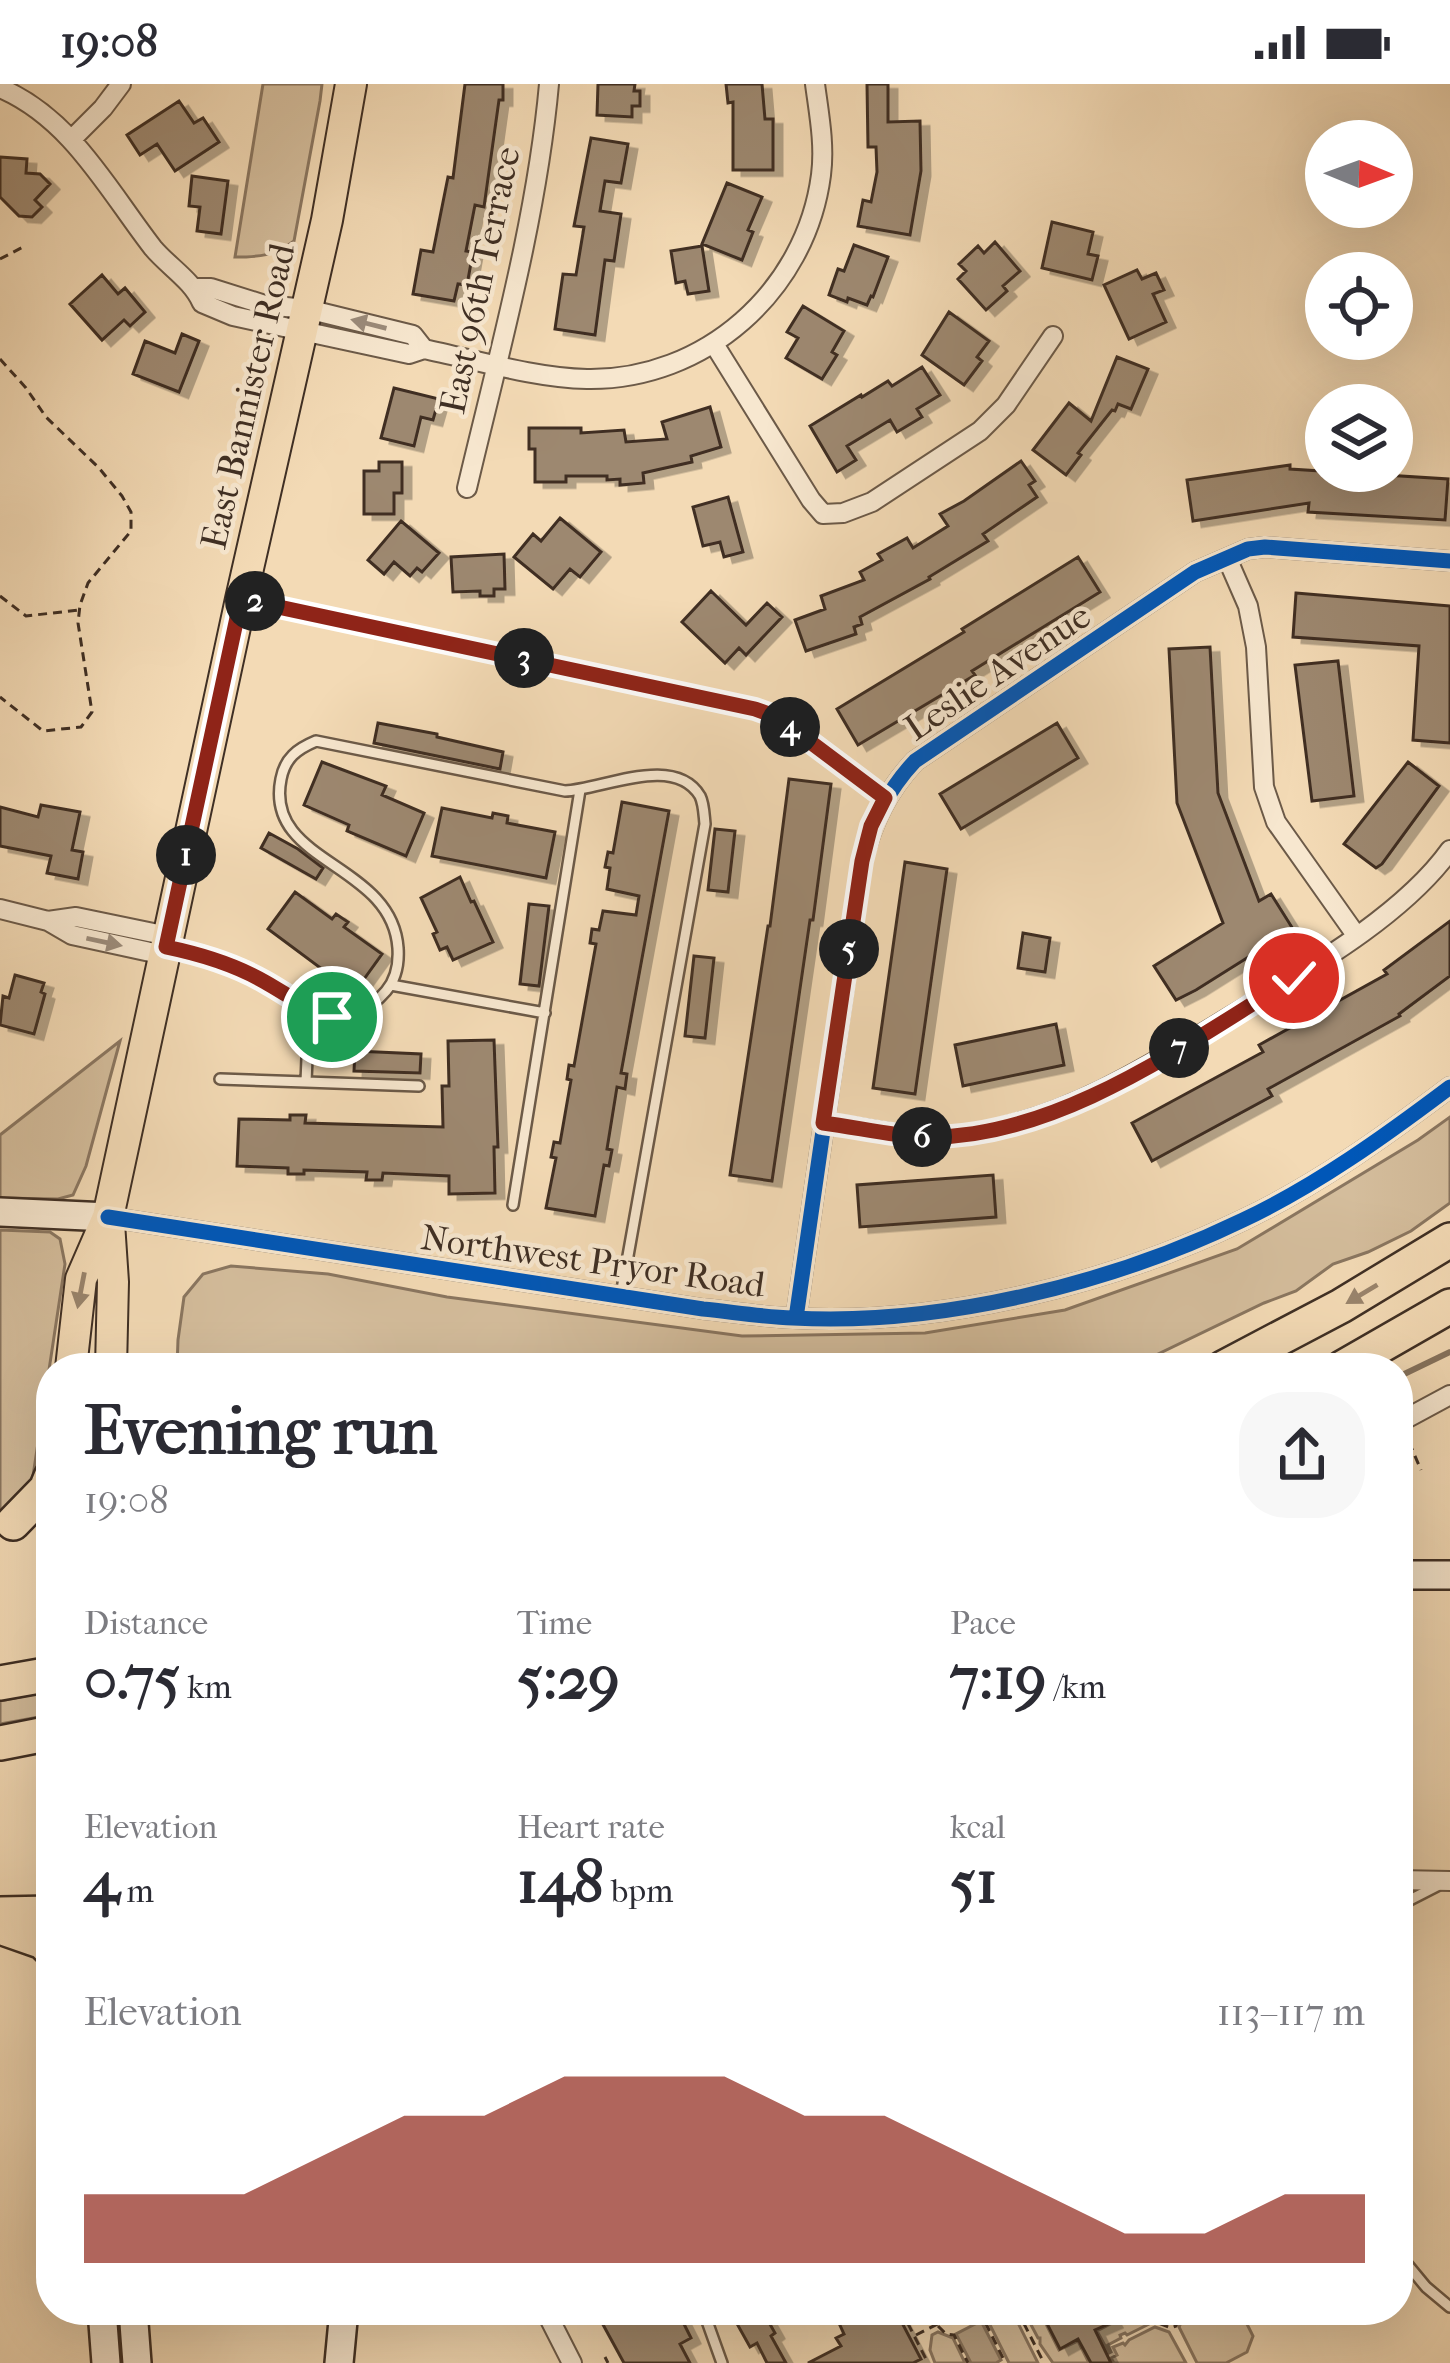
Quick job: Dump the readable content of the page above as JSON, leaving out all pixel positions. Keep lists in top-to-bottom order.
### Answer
{
  "streets": {
    "main road": ["East Bannister Road", "Northwest Pryor Road"],
    "street": ["East 96th Terrace", "Leslie Avenue"]
  },
  "crossings": [
    ["East Bannister Road", "Northwest Pryor Road"],
    ["Leslie Avenue", "Northwest Pryor Road"]
  ],
  "north": "right",
  "page": {
    "status": "19:08",
    "pins": [
      "2",
      "3",
      "4",
      "1",
      "5",
      "7",
      "6"
    ],
    "heading": ["Evening run", "19:08"],
    "stats": [
      ["Distance", "0.75 km"],
      ["Time", "5:29"],
      ["Pace", "7:19 /km"],
      ["Elevation", "4 m"],
      ["Heart rate", "148 bpm"],
      ["kcal", "51"]
    ],
    "chart": ["Elevation", "113–117 m"]
  }
}
